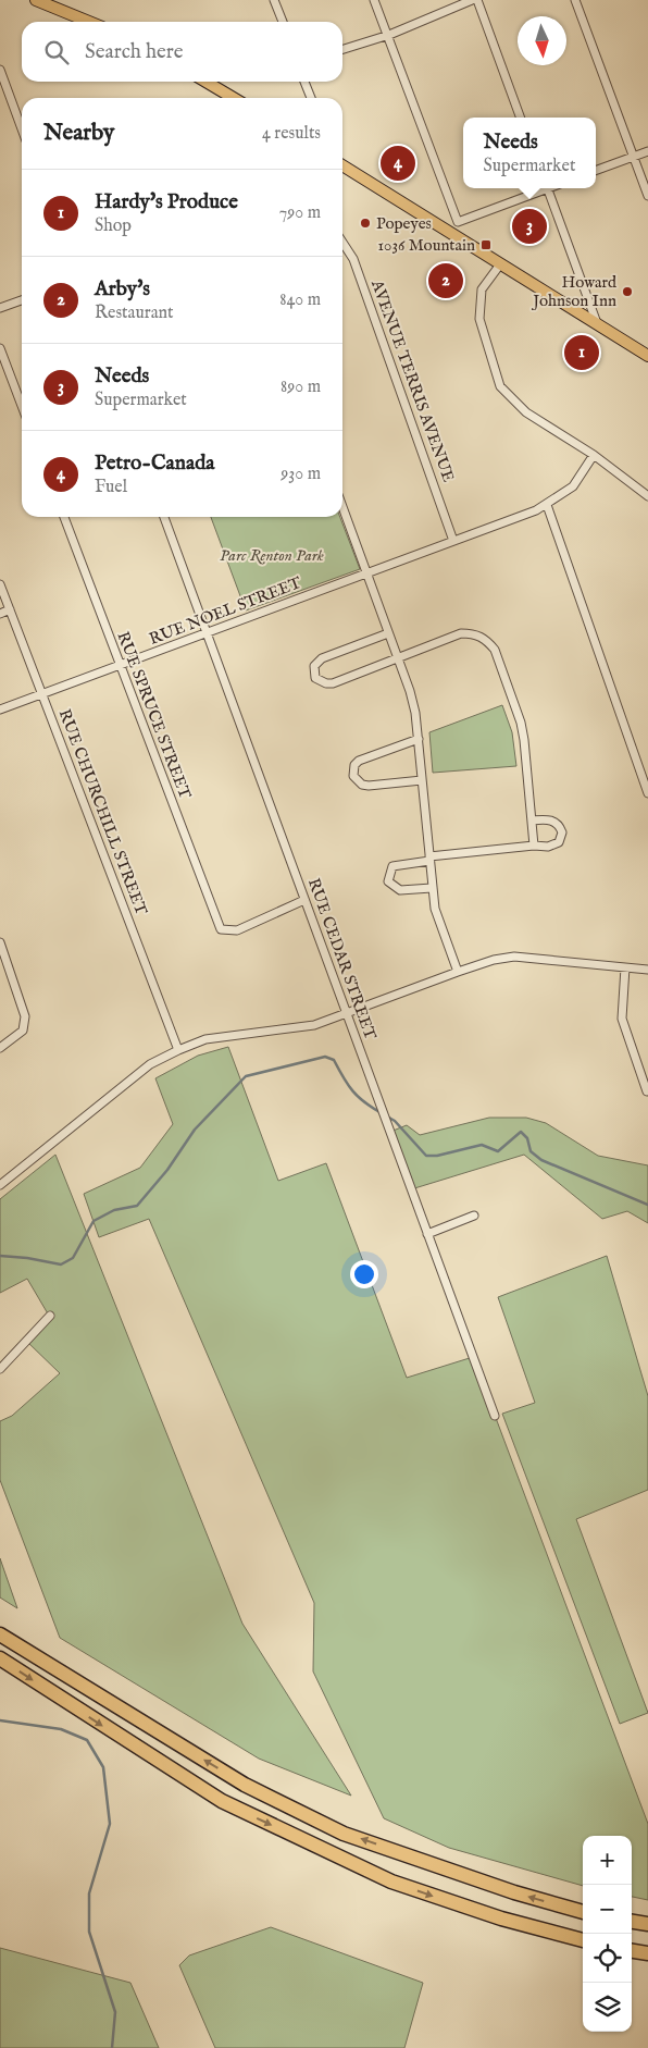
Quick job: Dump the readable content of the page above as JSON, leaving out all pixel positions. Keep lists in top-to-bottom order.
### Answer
{
  "streets": {
    "street": [
      "AVENUE TERRIS AVENUE",
      "RUE NOEL STREET",
      "RUE SPRUCE STREET",
      "RUE CHURCHILL STREET",
      "RUE CEDAR STREET"
    ]
  },
  "crossings": [
    ["AVENUE TERRIS AVENUE", "RUE NOEL STREET"],
    ["RUE NOEL STREET", "RUE SPRUCE STREET"],
    ["RUE NOEL STREET", "RUE CHURCHILL STREET"],
    ["RUE NOEL STREET", "RUE CEDAR STREET"],
    ["RUE SPRUCE STREET", "RUE CEDAR STREET"]
  ],
  "parks": ["Parc Renton Park"],
  "places": {
    "other": ["Popeyes", "Howard Johnson Inn"],
    "transit": ["1036 Mountain"]
  },
  "north": "bottom",
  "page": {
    "search": "Search here",
    "heading": ["Nearby", "4 results"],
    "popup": ["Needs", "Supermarket"],
    "pins": [
      "4",
      "3",
      "2",
      "1"
    ],
    "list": [
      {
        "mark": "1",
        "name": "Hardy's Produce",
        "note": "Shop",
        "value": "790 m"
      },
      {
        "mark": "2",
        "name": "Arby's",
        "note": "Restaurant",
        "value": "840 m"
      },
      {
        "mark": "3",
        "name": "Needs",
        "note": "Supermarket",
        "value": "890 m"
      },
      {
        "mark": "4",
        "name": "Petro-Canada",
        "note": "Fuel",
        "value": "930 m"
      }
    ],
    "map_buttons": ["+", "−"]
  }
}
